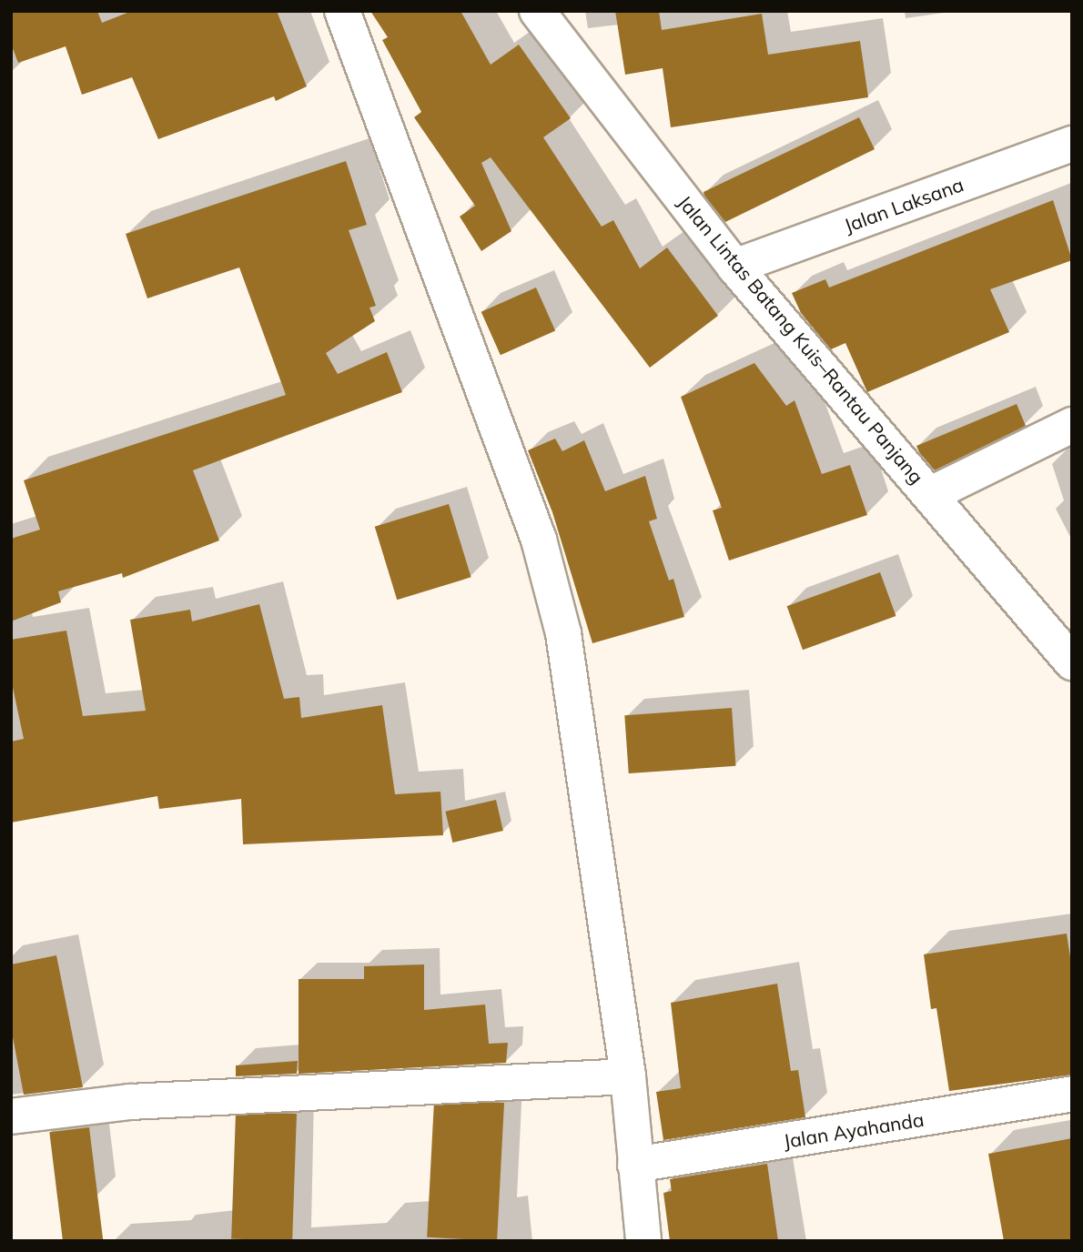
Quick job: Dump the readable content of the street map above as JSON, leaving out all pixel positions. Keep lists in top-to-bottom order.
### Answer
{
  "streets": {
    "street": ["Jalan Laksana", "Jalan Lintas Batang Kuis–Rantau Panjang", "Jalan Ayahanda"]
  },
  "crossings": [
    ["Jalan Laksana", "Jalan Lintas Batang Kuis–Rantau Panjang"]
  ]
}
